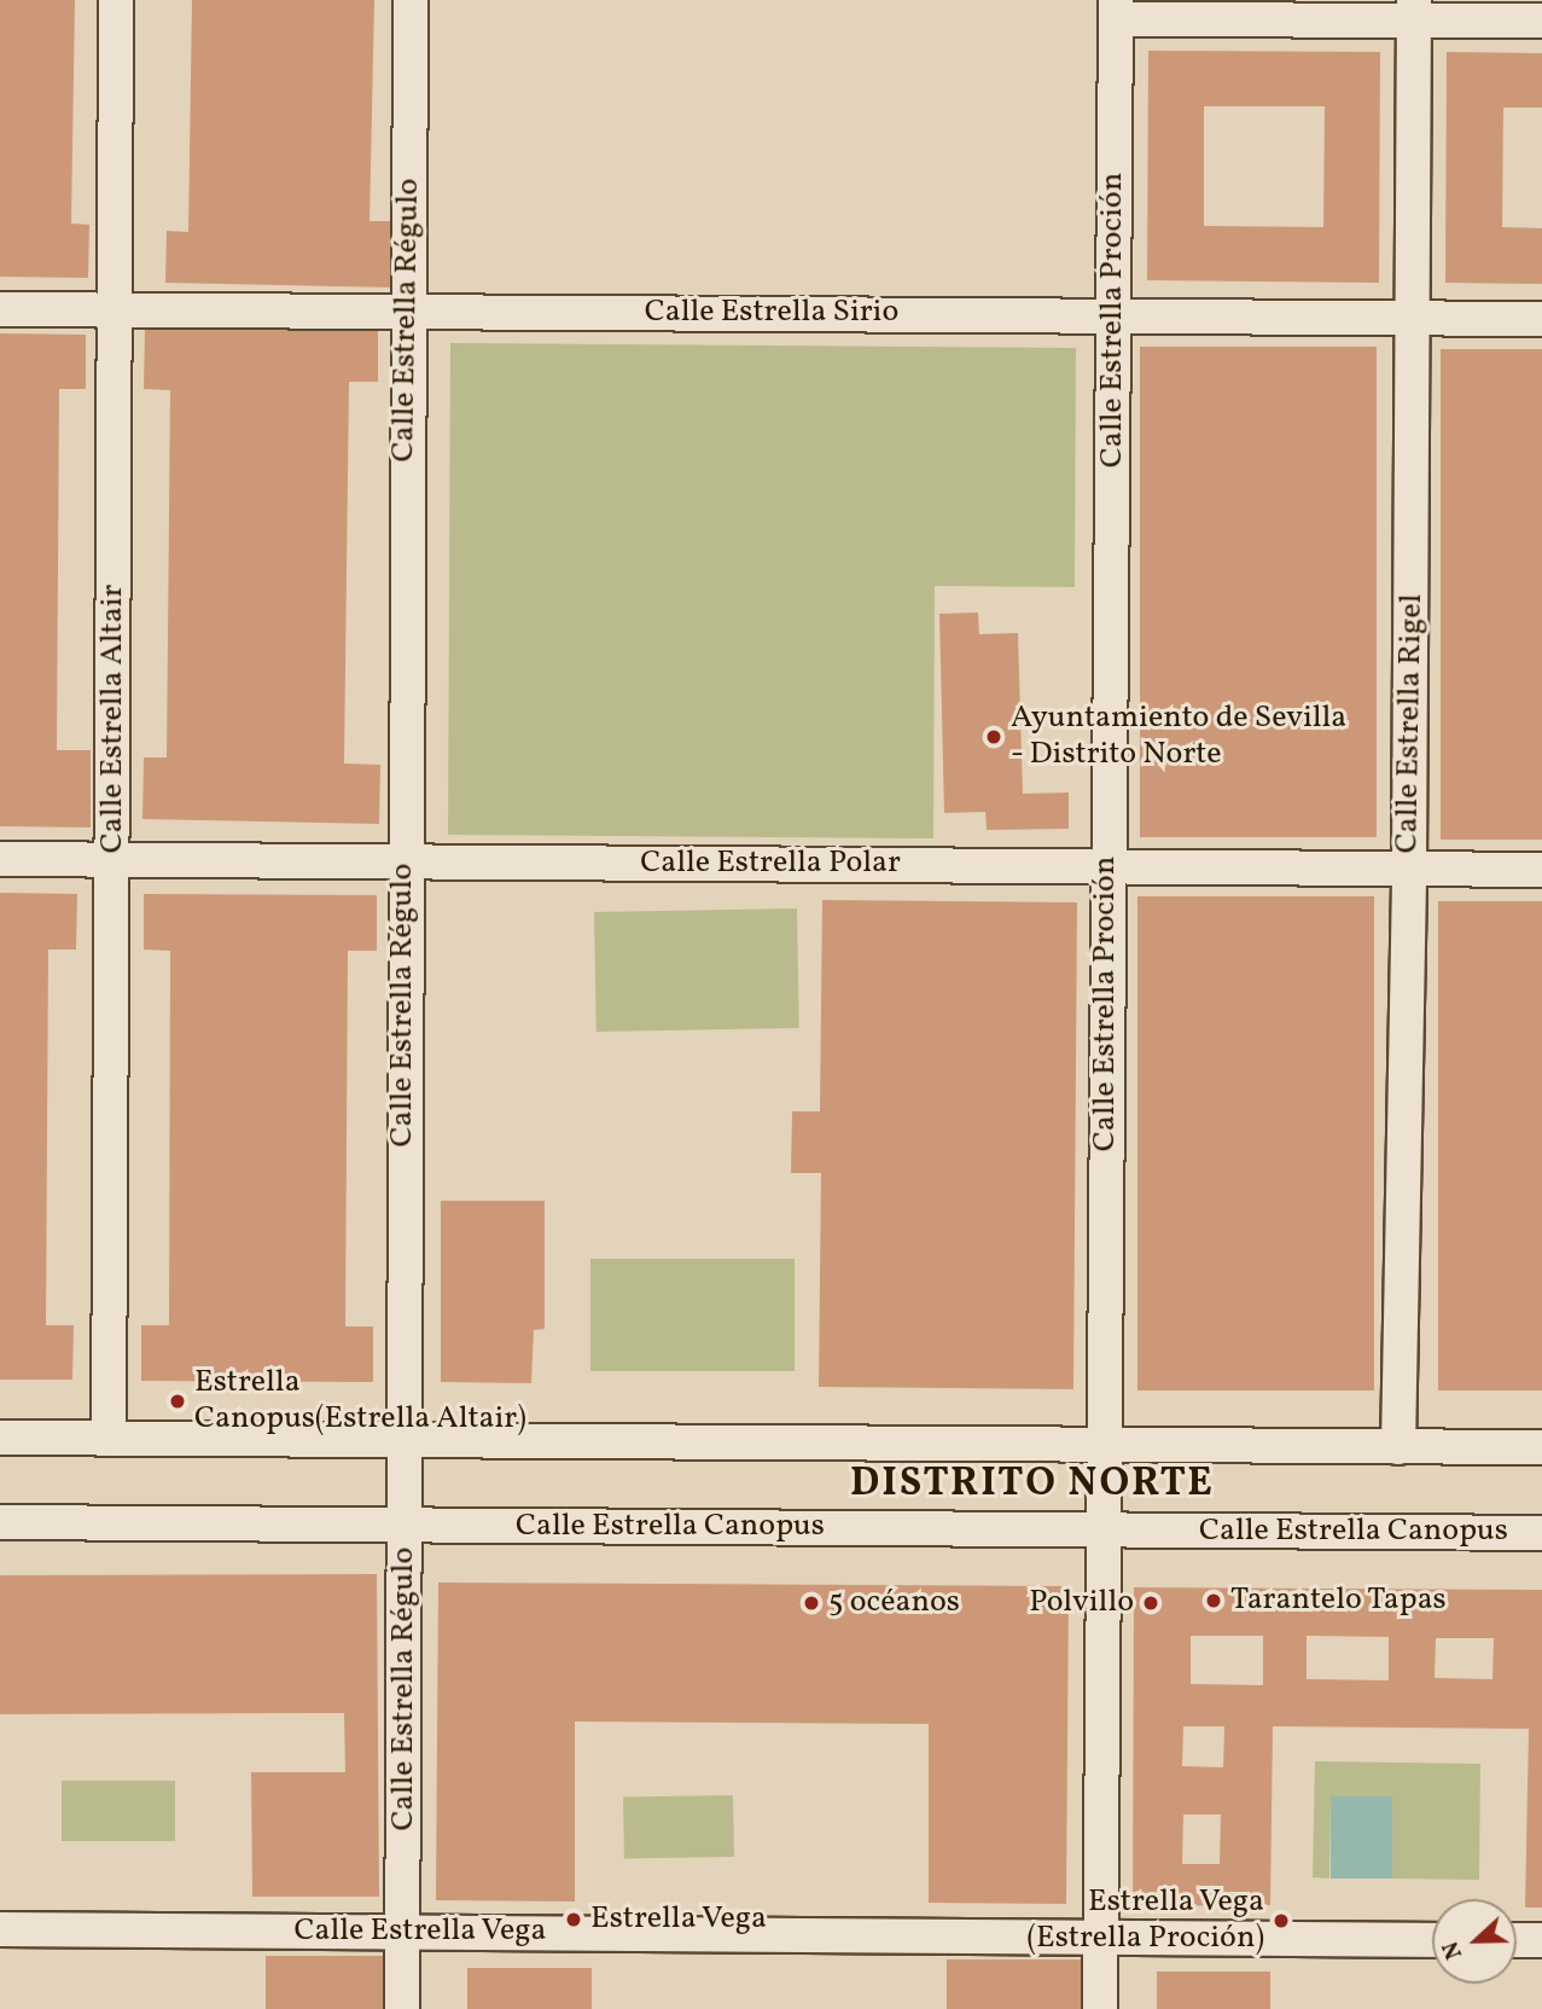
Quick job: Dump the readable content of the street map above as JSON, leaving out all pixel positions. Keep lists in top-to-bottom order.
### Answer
{
  "streets": {
    "street": [
      "Calle Estrella Sirio",
      "Calle Estrella Régulo",
      "Calle Estrella Proción",
      "Calle Estrella Altair",
      "Calle Estrella Rigel",
      "Calle Estrella Polar",
      "Calle Estrella Canopus",
      "Calle Estrella Vega"
    ]
  },
  "crossings": [
    ["Calle Estrella Sirio", "Calle Estrella Régulo"],
    ["Calle Estrella Sirio", "Calle Estrella Proción"],
    ["Calle Estrella Sirio", "Calle Estrella Altair"],
    ["Calle Estrella Sirio", "Calle Estrella Rigel"],
    ["Calle Estrella Régulo", "Calle Estrella Polar"],
    ["Calle Estrella Régulo", "Calle Estrella Canopus"],
    ["Calle Estrella Régulo", "Calle Estrella Vega"],
    ["Calle Estrella Proción", "Calle Estrella Polar"],
    ["Calle Estrella Proción", "Calle Estrella Canopus"],
    ["Calle Estrella Proción", "Calle Estrella Vega"],
    ["Calle Estrella Altair", "Calle Estrella Polar"],
    ["Calle Estrella Rigel", "Calle Estrella Polar"]
  ],
  "districts": ["DISTRITO NORTE"],
  "places": [
    "Ayuntamiento de Sevilla - Distrito Norte",
    "Estrella Canopus(Estrella Altair)",
    "Tarantelo Tapas",
    "5 océanos",
    "Polvillo",
    "Estrella Vega",
    "Estrella Vega (Estrella Proción)"
  ],
  "north": "left"
}
